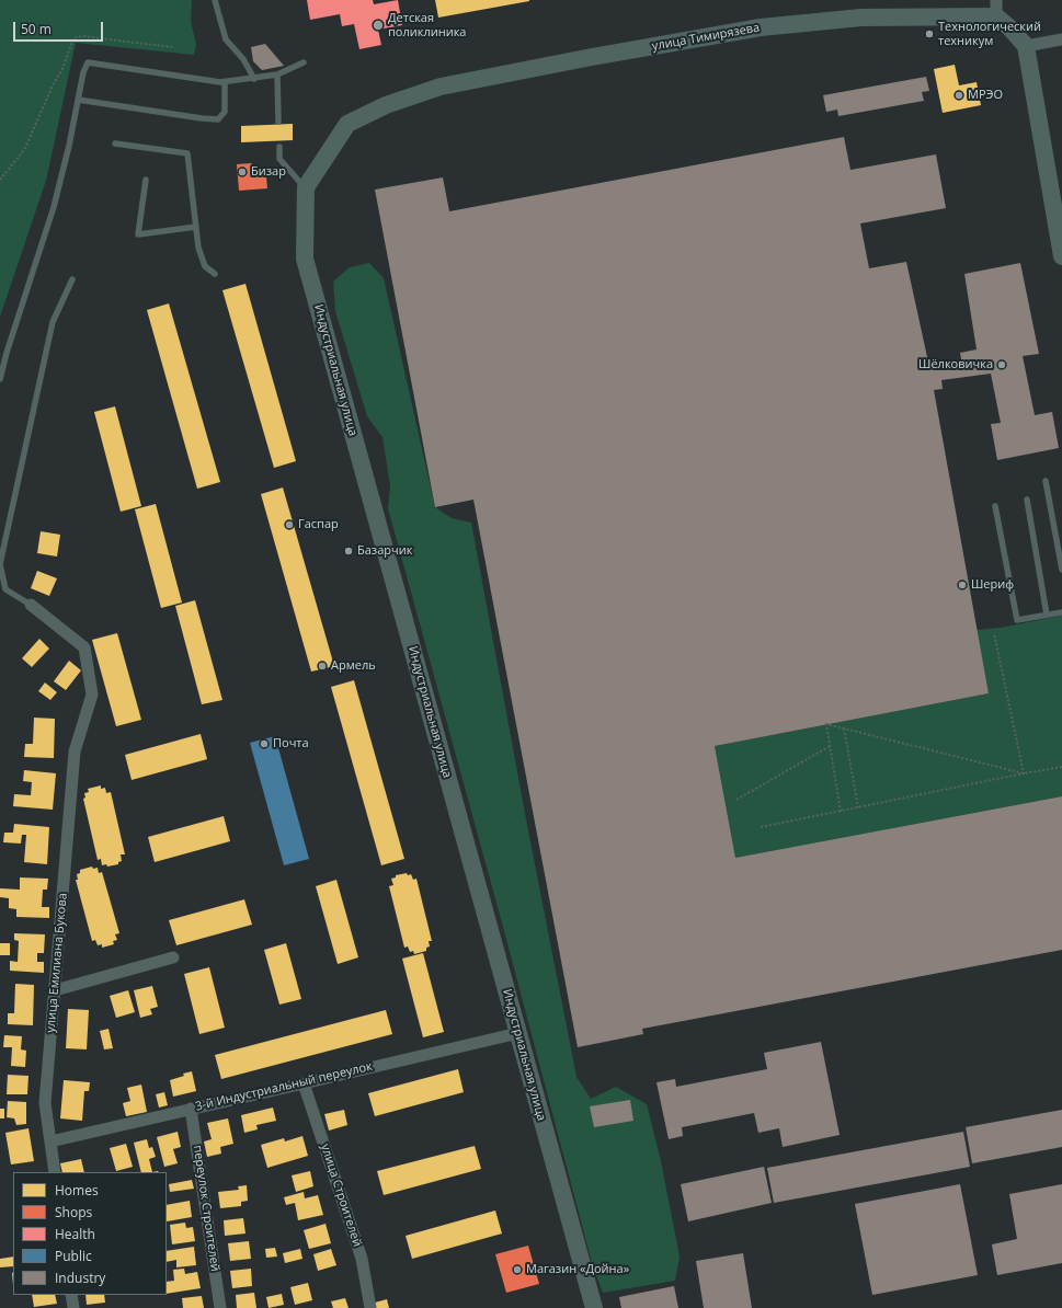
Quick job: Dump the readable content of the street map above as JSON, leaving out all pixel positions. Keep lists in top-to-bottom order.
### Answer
{
  "streets": {
    "street": [
      "улица Тимирязева",
      "Индустриальная улица",
      "улица Емилиана Букова",
      "3-й Индустриальный переулок",
      "улица Строителей",
      "переулок Строителей"
    ]
  },
  "crossings": [
    ["улица Тимирязева", "Индустриальная улица"],
    ["Индустриальная улица", "3-й Индустриальный переулок"],
    ["улица Емилиана Букова", "3-й Индустриальный переулок"],
    ["3-й Индустриальный переулок", "улица Строителей"],
    ["3-й Индустриальный переулок", "переулок Строителей"]
  ],
  "places": [
    "Детская поликлиника",
    "Технологический техникум",
    "МРЭО",
    "Бизар",
    "Шёлковичка",
    "Гаспар",
    "Базарчик",
    "Шериф",
    "Армель",
    "Почта",
    "Магазин «Дойна»"
  ],
  "legend": [
    "Homes",
    "Shops",
    "Health",
    "Public",
    "Industry"
  ],
  "scale_bar": "50 m"
}
